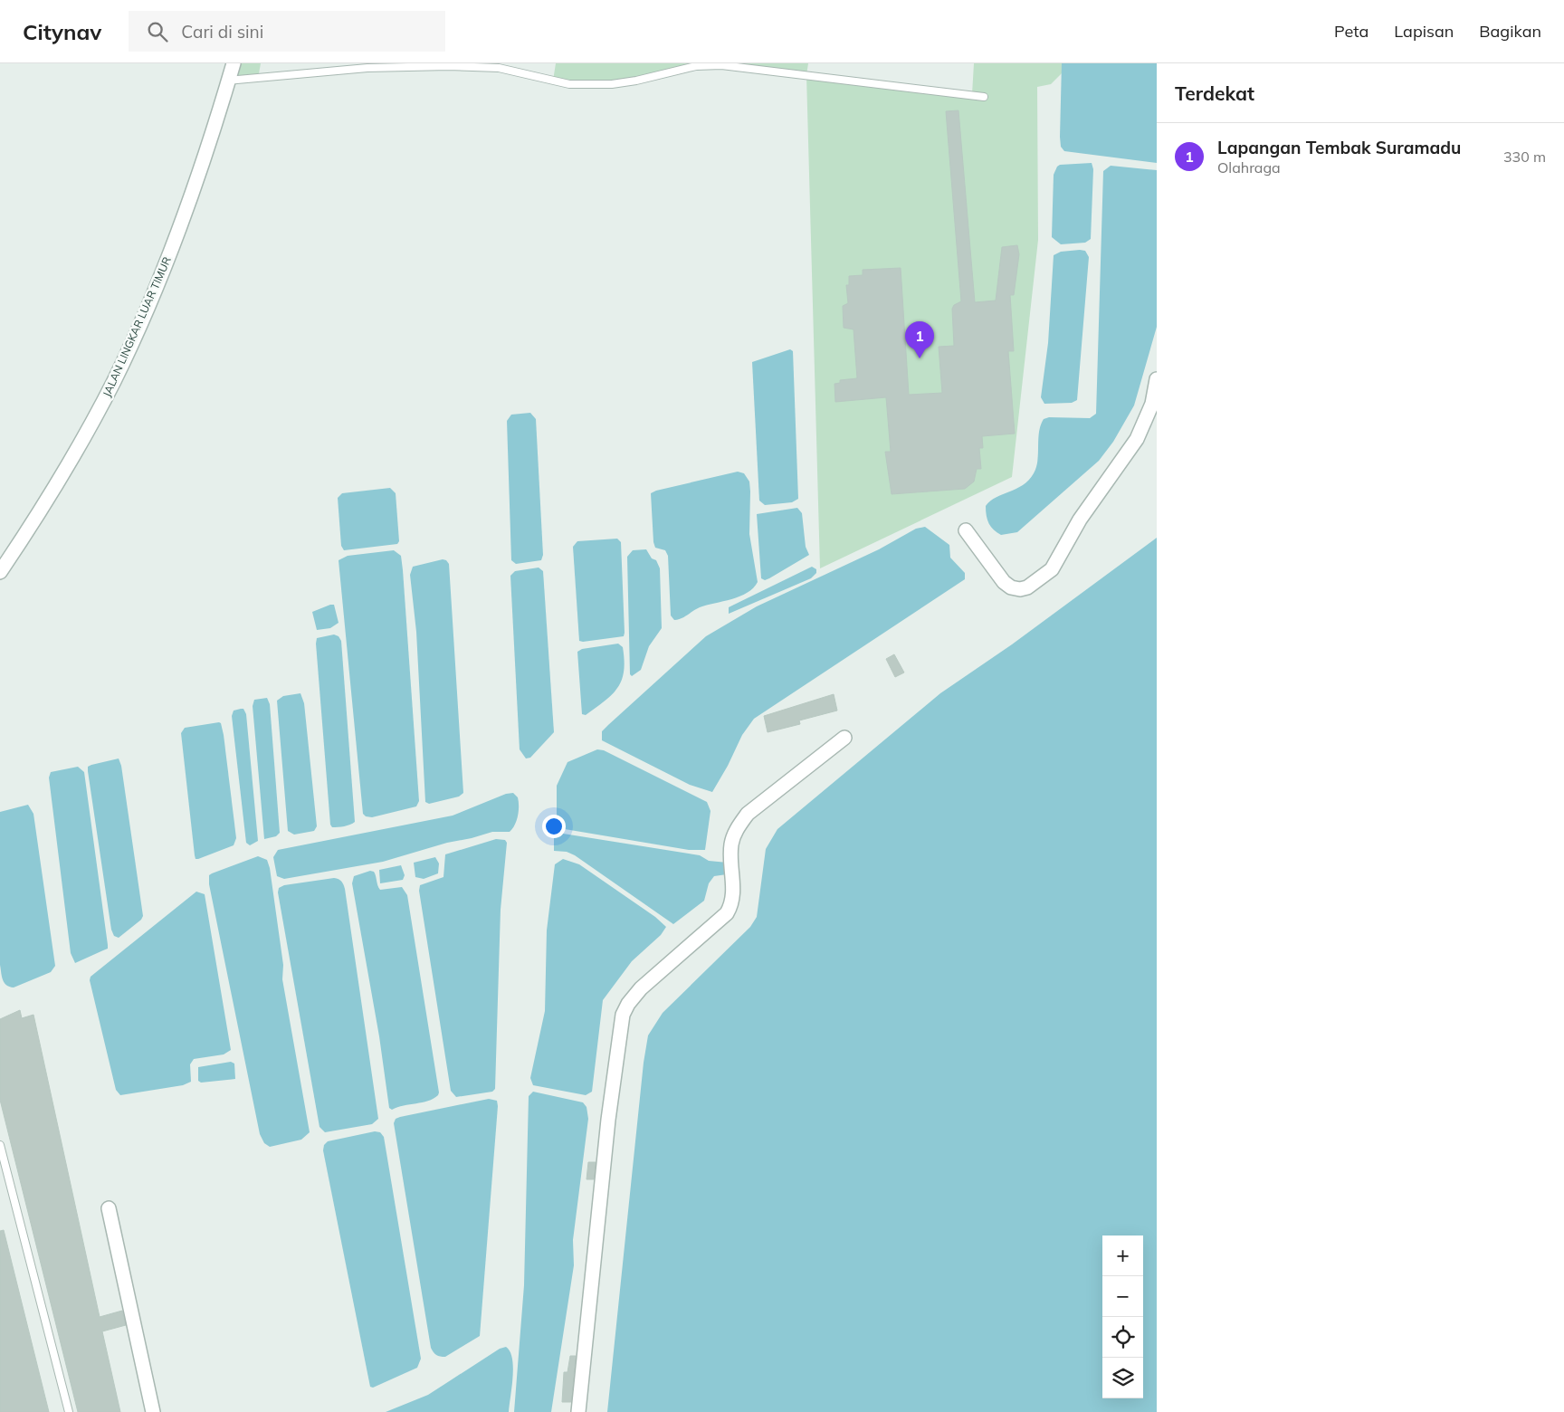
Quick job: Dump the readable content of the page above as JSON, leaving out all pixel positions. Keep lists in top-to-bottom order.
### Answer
{
  "streets": {
    "street": ["JALAN LINGKAR LUAR TIMUR"]
  },
  "page": {
    "header": "Citynav",
    "search": "Cari di sini",
    "nav": ["Peta", "Lapisan", "Bagikan"],
    "heading": "Terdekat",
    "list": [
      {
        "mark": "1",
        "name": "Lapangan Tembak Suramadu",
        "note": "Olahraga",
        "value": "330 m"
      }
    ],
    "pins": "1",
    "map_buttons": ["+", "−"]
  }
}
